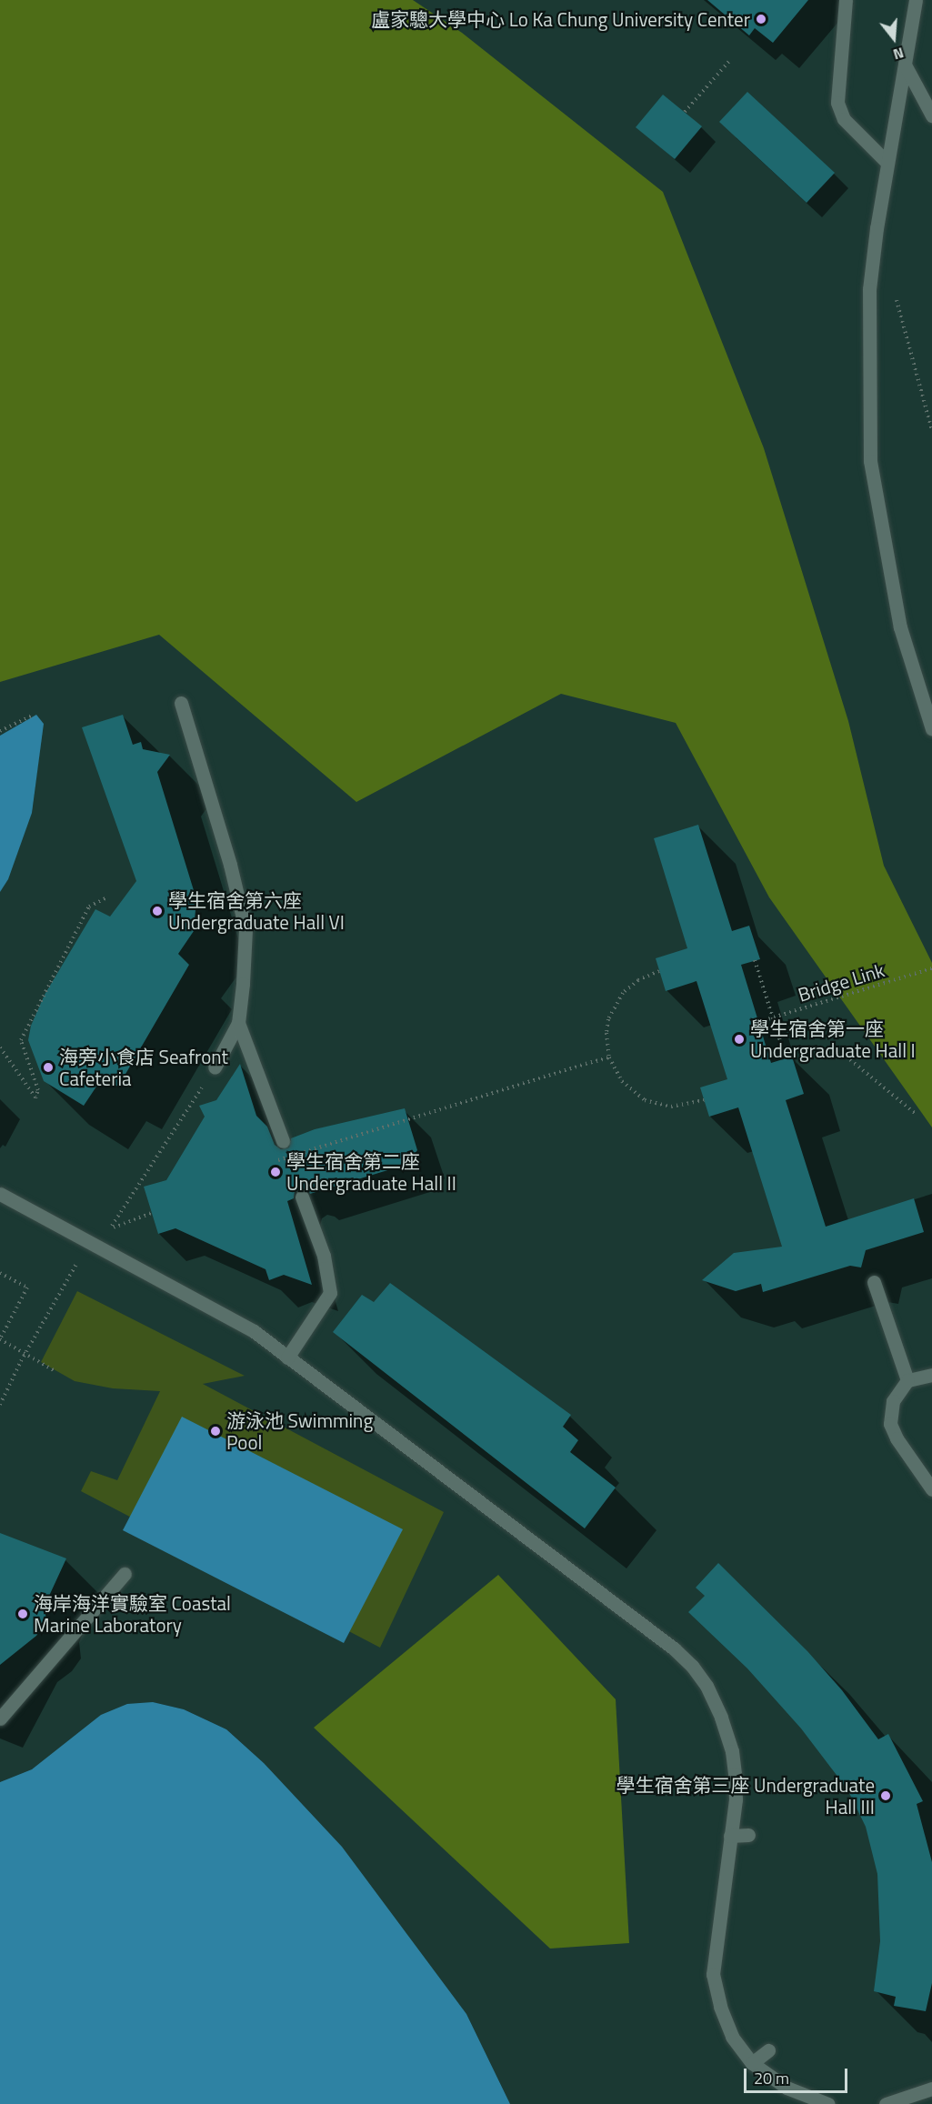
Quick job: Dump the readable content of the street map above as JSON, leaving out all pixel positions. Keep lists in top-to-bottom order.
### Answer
{
  "streets": {
    "path": ["Bridge Link"]
  },
  "places": [
    "盧家驄大學中心 Lo Ka Chung University Center",
    "學生宿舍第六座 Undergraduate Hall VI",
    "學生宿舍第一座 Undergraduate Hall I",
    "海旁小食店 Seafront Cafeteria",
    "學生宿舍第二座 Undergraduate Hall II",
    "游泳池 Swimming Pool",
    "海岸海洋實驗室 Coastal Marine Laboratory",
    "學生宿舍第三座 Undergraduate Hall III"
  ],
  "scale_bar": "20 m",
  "north": "bottom"
}
